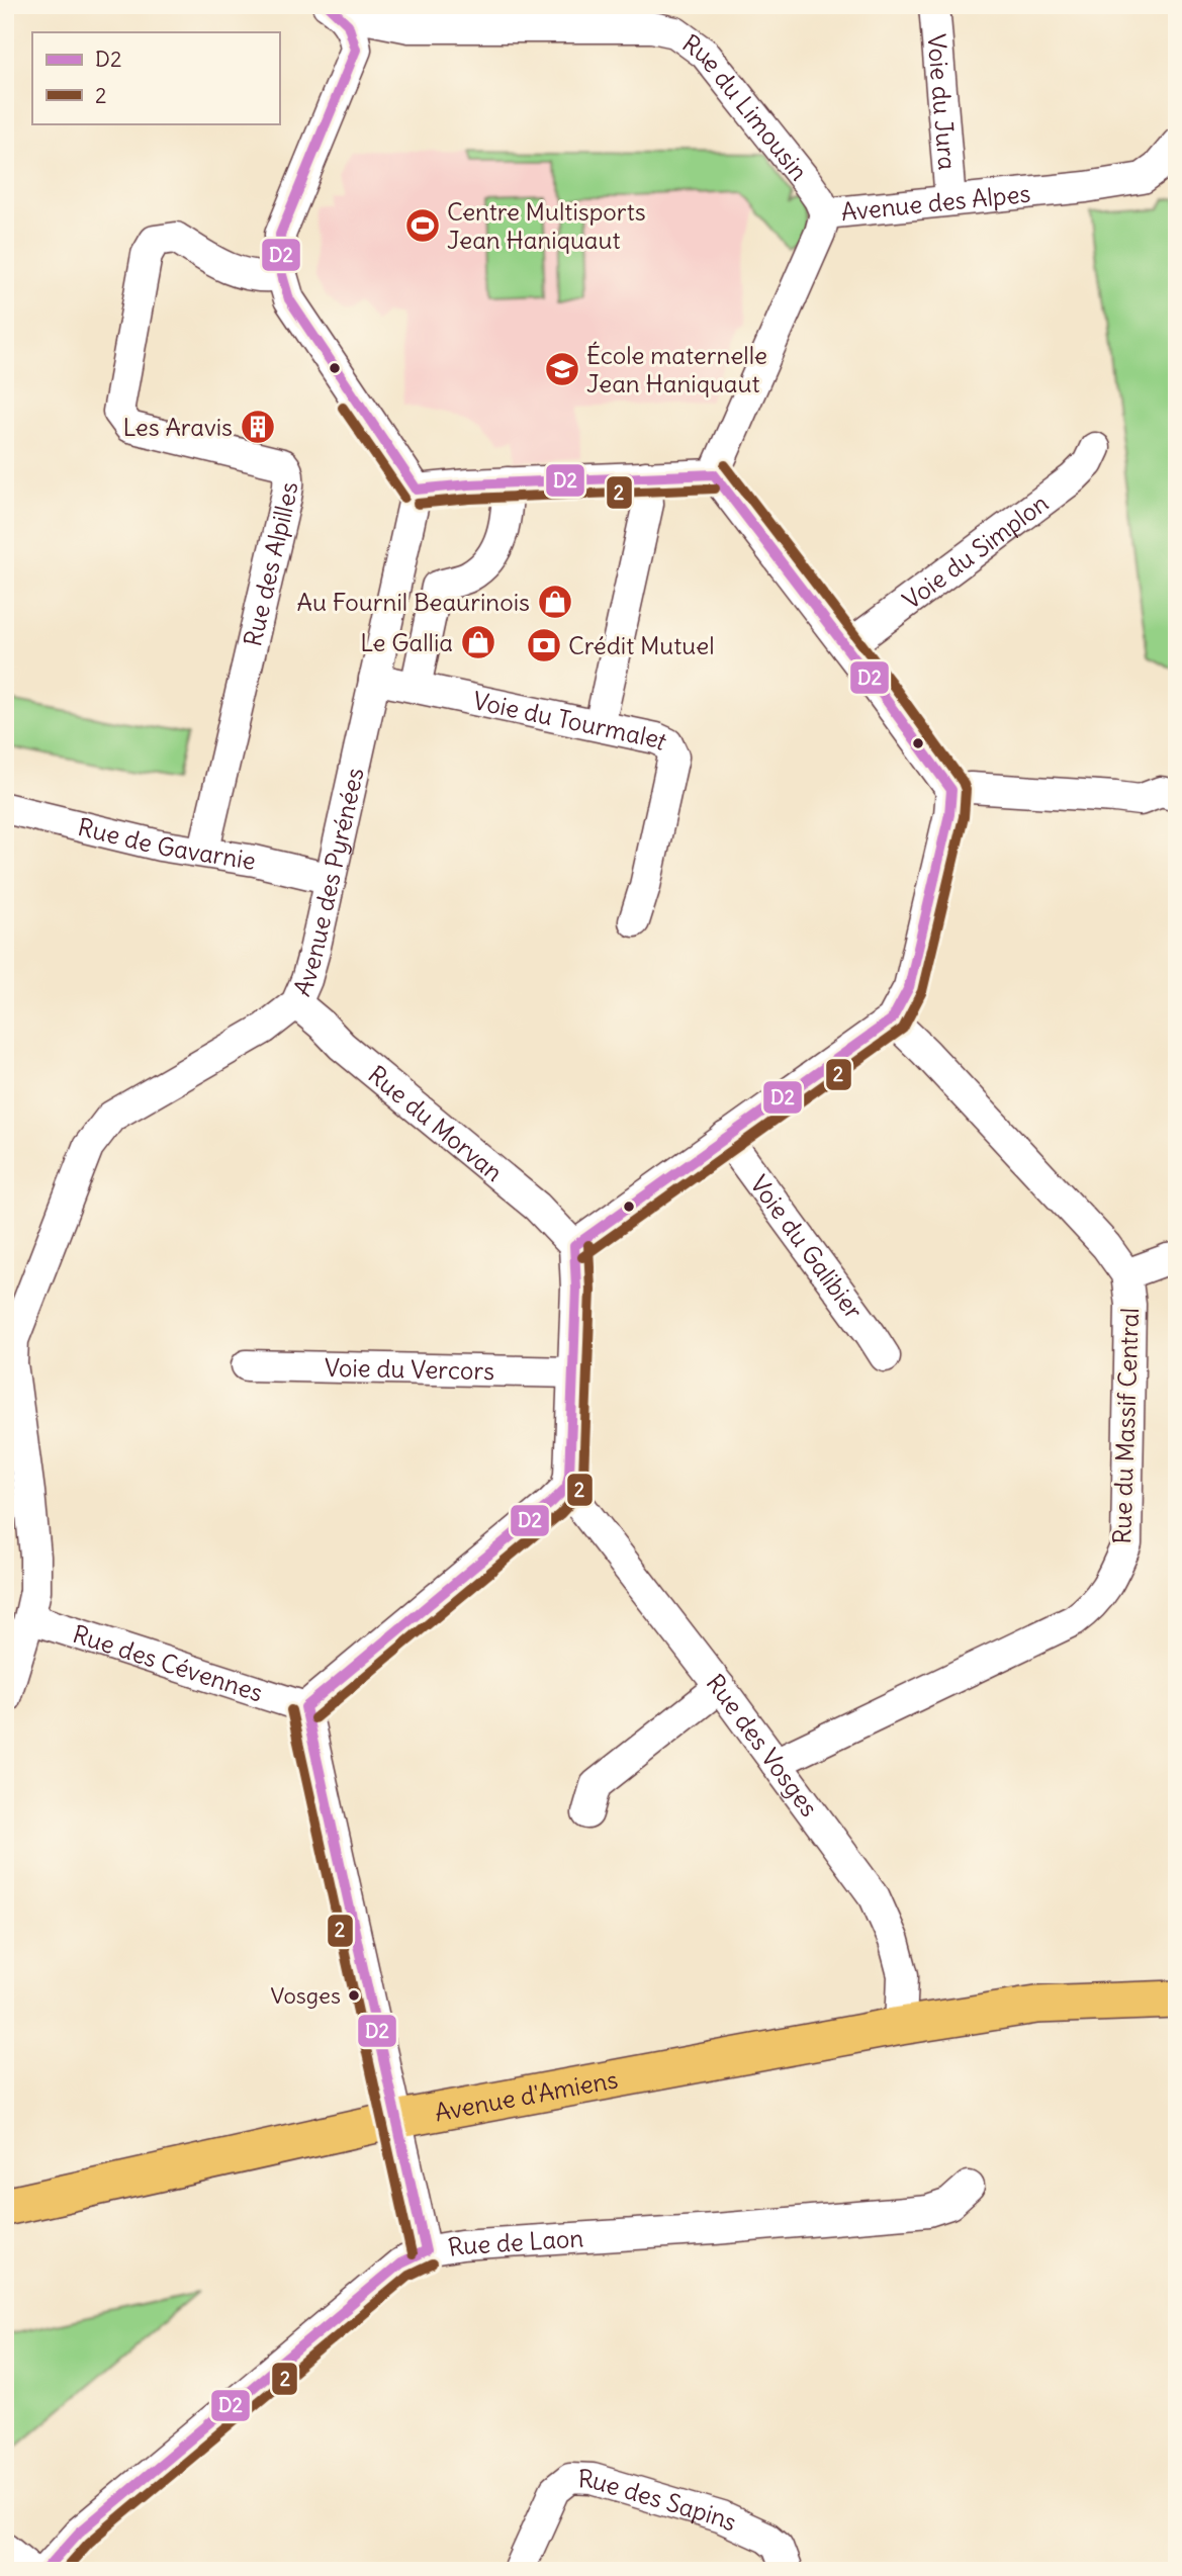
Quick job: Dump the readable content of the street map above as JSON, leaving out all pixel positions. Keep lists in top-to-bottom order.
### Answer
{
  "streets": {
    "main road": ["Avenue d'Amiens"],
    "street": [
      "Voie du Jura",
      "Rue du Limousin",
      "Avenue des Alpes",
      "Voie du Simplon",
      "Rue des Alpilles",
      "Voie du Tourmalet",
      "Rue de Gavarnie",
      "Avenue des Pyrénées",
      "Rue du Morvan",
      "Voie du Galibier",
      "Voie du Vercors",
      "Rue du Massif Central",
      "Rue des Cévennes",
      "Rue des Vosges",
      "Rue de Laon",
      "Rue des Sapins"
    ]
  },
  "crossings": [
    ["Voie du Jura", "Avenue des Alpes"],
    ["Rue du Limousin", "Avenue des Alpes"],
    ["Rue des Alpilles", "Rue de Gavarnie"],
    ["Voie du Tourmalet", "Avenue des Pyrénées"],
    ["Rue de Gavarnie", "Avenue des Pyrénées"],
    ["Avenue des Pyrénées", "Rue du Morvan"],
    ["Avenue des Pyrénées", "Rue des Cévennes"],
    ["Rue du Massif Central", "Rue des Vosges"],
    ["Rue des Vosges", "Avenue d'Amiens"]
  ],
  "places": {
    "sports": ["Centre Multisports Jean Haniquaut"],
    "school or university": ["École maternelle Jean Haniquaut"],
    "building": ["Les Aravis"],
    "shop": ["Au Fournil Beaurinois", "Le Gallia"],
    "bank": ["Crédit Mutuel"],
    "other": ["Vosges"]
  },
  "lines": ["transit line D2", "transit line 2"],
  "legend": ["D2", "2"]
}
